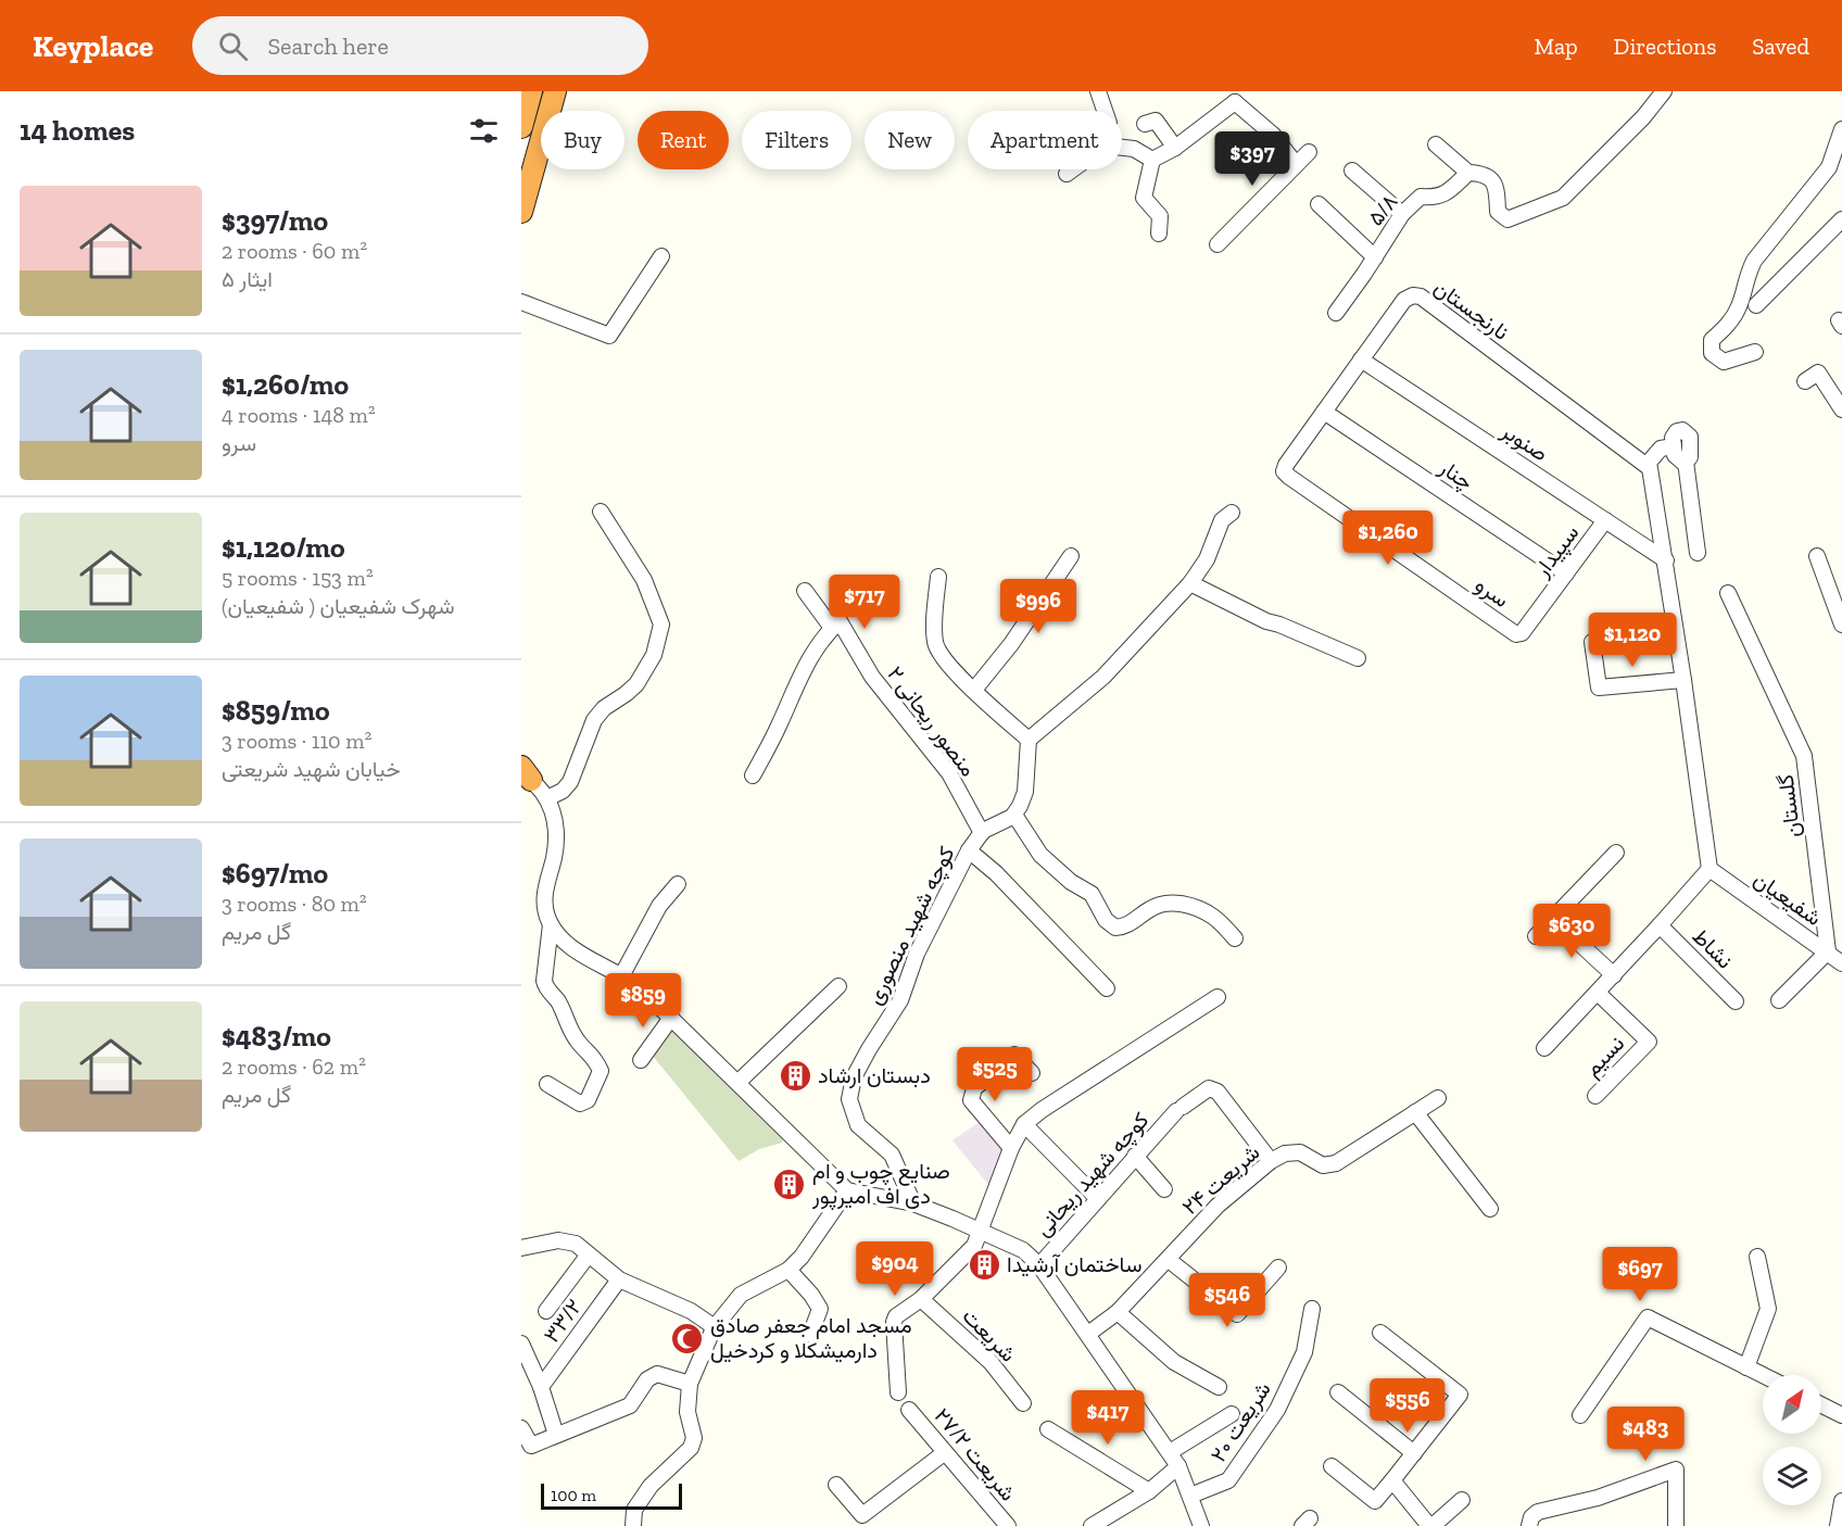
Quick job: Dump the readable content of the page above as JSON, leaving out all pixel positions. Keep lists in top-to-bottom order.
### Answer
{
  "streets": {
    "street": [
      "۵/۸",
      "نارنجستان",
      "صنوبر",
      "چنار",
      "سپیدار",
      "سرو",
      "منصور ریحانی ۲",
      "گلستان",
      "شفیعیان",
      "کوچه شهید منصوری",
      "نشاط",
      "نسیم",
      "کوچه شهید ریحانی",
      "شریعت ۲۴",
      "۳۳/۲",
      "شریعت",
      "شریعت ۲۰",
      "شریعت ۲۷/۲"
    ]
  },
  "crossings": [
    ["نارنجستان", "صنوبر"],
    ["نارنجستان", "چنار"],
    ["نارنجستان", "سرو"],
    ["صنوبر", "سپیدار"],
    ["چنار", "سپیدار"],
    ["سپیدار", "سرو"],
    ["منصور ریحانی ۲", "کوچه شهید منصوری"],
    ["گلستان", "شفیعیان"],
    ["کوچه شهید ریحانی", "شریعت ۲۴"]
  ],
  "places": {
    "building": ["دبستان ارشاد", "صنایع چوب و ام دی اف امیرپور", "ساختمان آرشیدا"],
    "mosque": ["مسجد امام جعفر صادق دارمیشکلا و کردخیل"]
  },
  "scale_bar": "100 m",
  "north": "top right",
  "page": {
    "header": "Keyplace",
    "search": "Search here",
    "nav": ["Map", "Directions", "Saved"],
    "heading": "14 homes",
    "chip": [
      "Buy",
      "Rent",
      "Filters",
      "New",
      "Apartment"
    ],
    "price": [
      "$397",
      "$1,260",
      "$717",
      "$996",
      "$1,120",
      "$630",
      "$859",
      "$525",
      "$904",
      "$697",
      "$546",
      "$556",
      "$417",
      "$483"
    ],
    "list": [
      {
        "name": "$397/mo",
        "note": "2 rooms · 60 m² · ایثار ۵"
      },
      {
        "name": "$1,260/mo",
        "note": "4 rooms · 148 m² · سرو"
      },
      {
        "name": "$1,120/mo",
        "note": "5 rooms · 153 m² · شهرک شفیعیان ( شفیعیان)"
      },
      {
        "name": "$859/mo",
        "note": "3 rooms · 110 m² · خیابان شهید شریعتی"
      },
      {
        "name": "$697/mo",
        "note": "3 rooms · 80 m² · گل مریم"
      },
      {
        "name": "$483/mo",
        "note": "2 rooms · 62 m² · گل مریم"
      }
    ],
    "scale": "100 m"
  }
}
